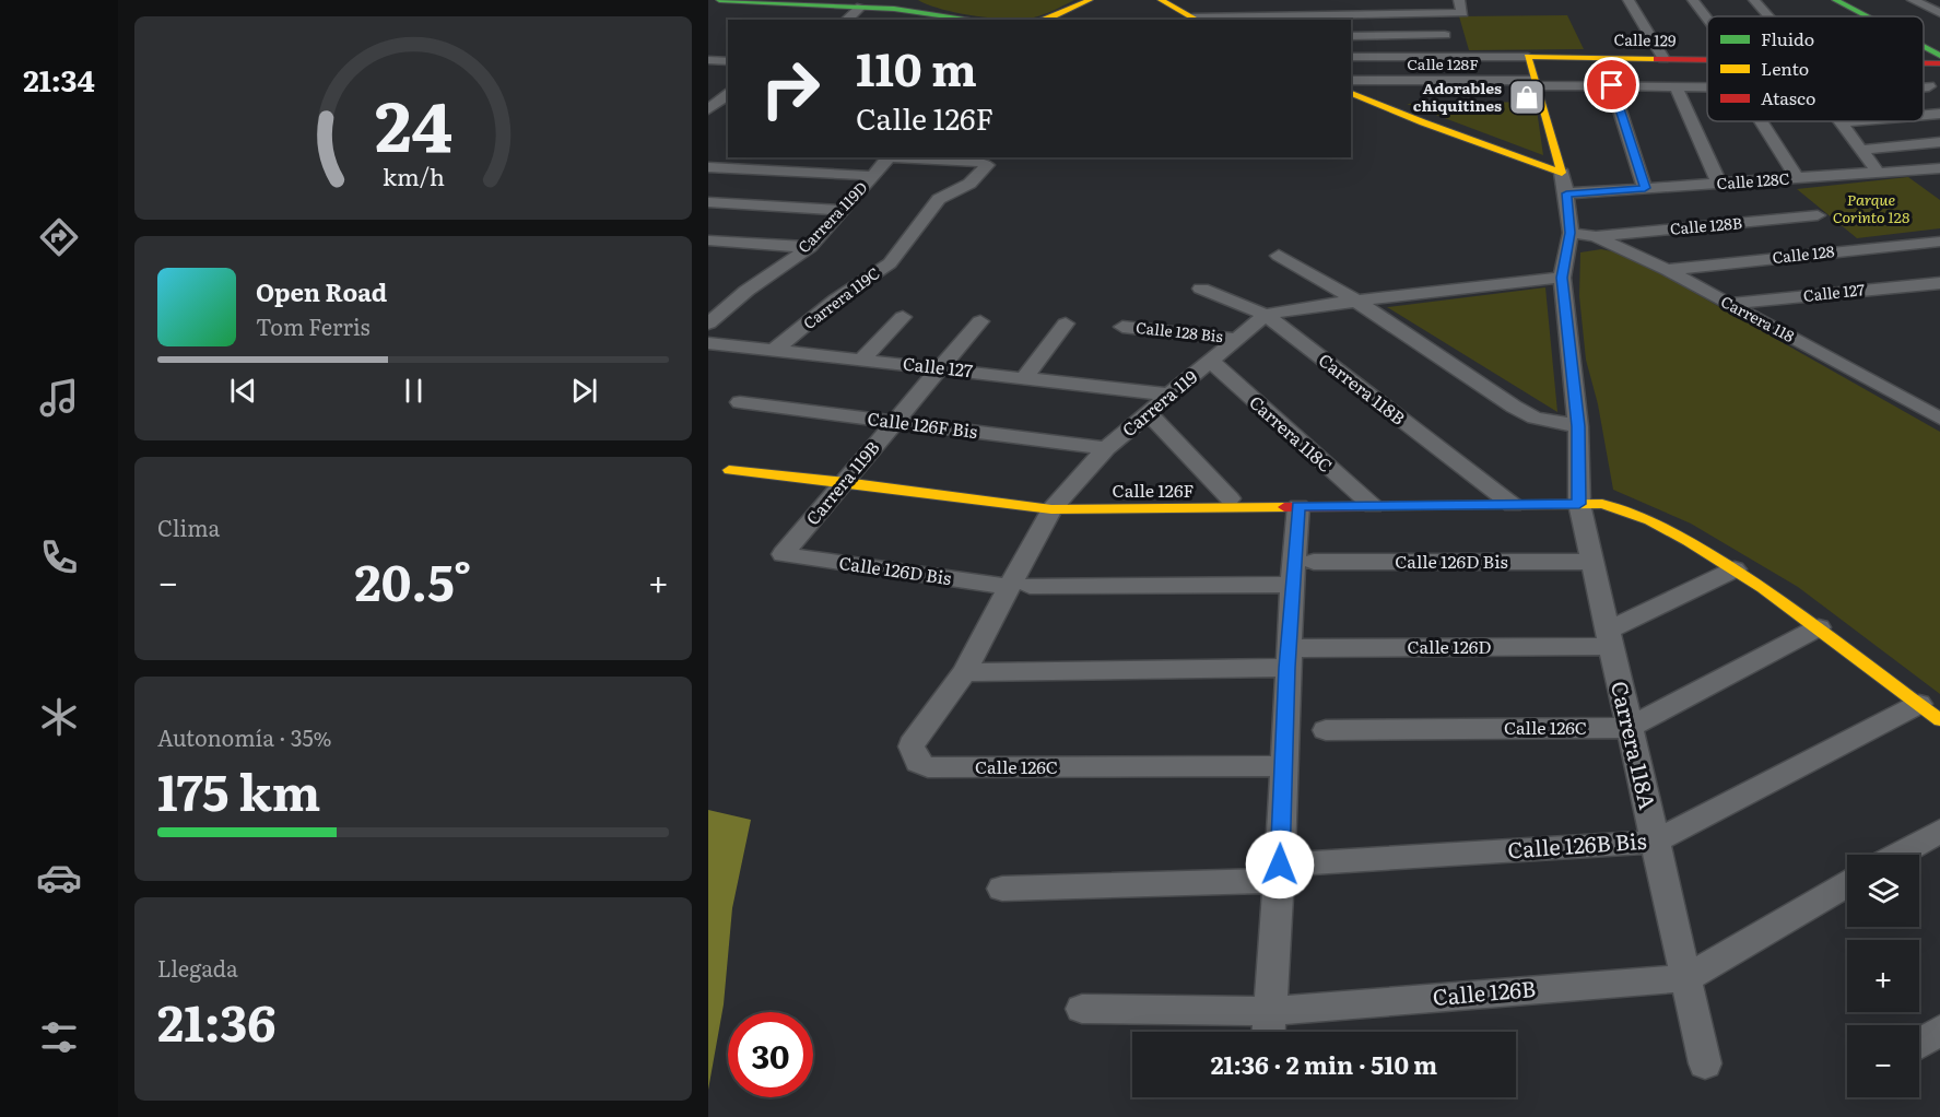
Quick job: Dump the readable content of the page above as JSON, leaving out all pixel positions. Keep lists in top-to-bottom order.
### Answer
{
  "streets": {
    "street": [
      "Calle 129",
      "Calle 128F",
      "Calle 128C",
      "Carrera 119D",
      "Calle 128B",
      "Calle 128",
      "Calle 127",
      "Carrera 119C",
      "Carrera 118",
      "Calle 128 Bis",
      "Carrera 118B",
      "Carrera 119",
      "Calle 126F Bis",
      "Carrera 118C",
      "Carrera 119B",
      "Calle 126F",
      "Calle 126D Bis",
      "Calle 126D",
      "Calle 126C",
      "Carrera 118A",
      "Calle 126B Bis",
      "Calle 126B"
    ]
  },
  "crossings": [
    ["Calle 129", "Carrera 118A"],
    ["Calle 128F", "Carrera 118A"],
    ["Calle 128C", "Carrera 118A"],
    ["Calle 128B", "Carrera 118"],
    ["Calle 128", "Carrera 118"],
    ["Calle 127", "Carrera 119C"],
    ["Calle 127", "Carrera 118"],
    ["Calle 127", "Carrera 119"],
    ["Calle 127", "Carrera 119B"],
    ["Carrera 118", "Carrera 118A"],
    ["Calle 128 Bis", "Carrera 119"],
    ["Carrera 118B", "Carrera 119"],
    ["Carrera 118B", "Calle 126F"],
    ["Carrera 119", "Calle 126F Bis"],
    ["Carrera 119", "Carrera 118C"],
    ["Carrera 119", "Calle 126F"],
    ["Carrera 119", "Calle 126D Bis"],
    ["Carrera 119", "Calle 126D"],
    ["Carrera 119", "Calle 126C"],
    ["Calle 126F Bis", "Carrera 119B"],
    ["Carrera 118C", "Calle 126F"],
    ["Carrera 119B", "Calle 126F"],
    ["Carrera 119B", "Calle 126D Bis"],
    ["Calle 126F", "Carrera 118A"],
    ["Calle 126D Bis", "Carrera 118A"],
    ["Calle 126D", "Carrera 118A"],
    ["Calle 126C", "Carrera 118A"],
    ["Carrera 118A", "Calle 126B Bis"],
    ["Carrera 118A", "Calle 126B"]
  ],
  "parks": ["Parque Corinto 128"],
  "places": {
    "shop": ["Adorables chiquitines"]
  },
  "legend": ["Fluido", "Lento", "Atasco"],
  "page": {
    "tabs": "21:34",
    "turn": ["110 m", "Calle 126F"],
    "song": ["Open Road", "Tom Ferris"],
    "tile": [
      "Clima",
      ["Autonomía · 35%", "175 km"],
      ["Llegada", "21:36"]
    ],
    "heat": ["−", "20.5°", "+"],
    "map_buttons": ["+", "−"],
    "limit": "30",
    "trip": "21:36 · 2 min · 510 m",
    "gauge": ["24", "km/h"]
  }
}
